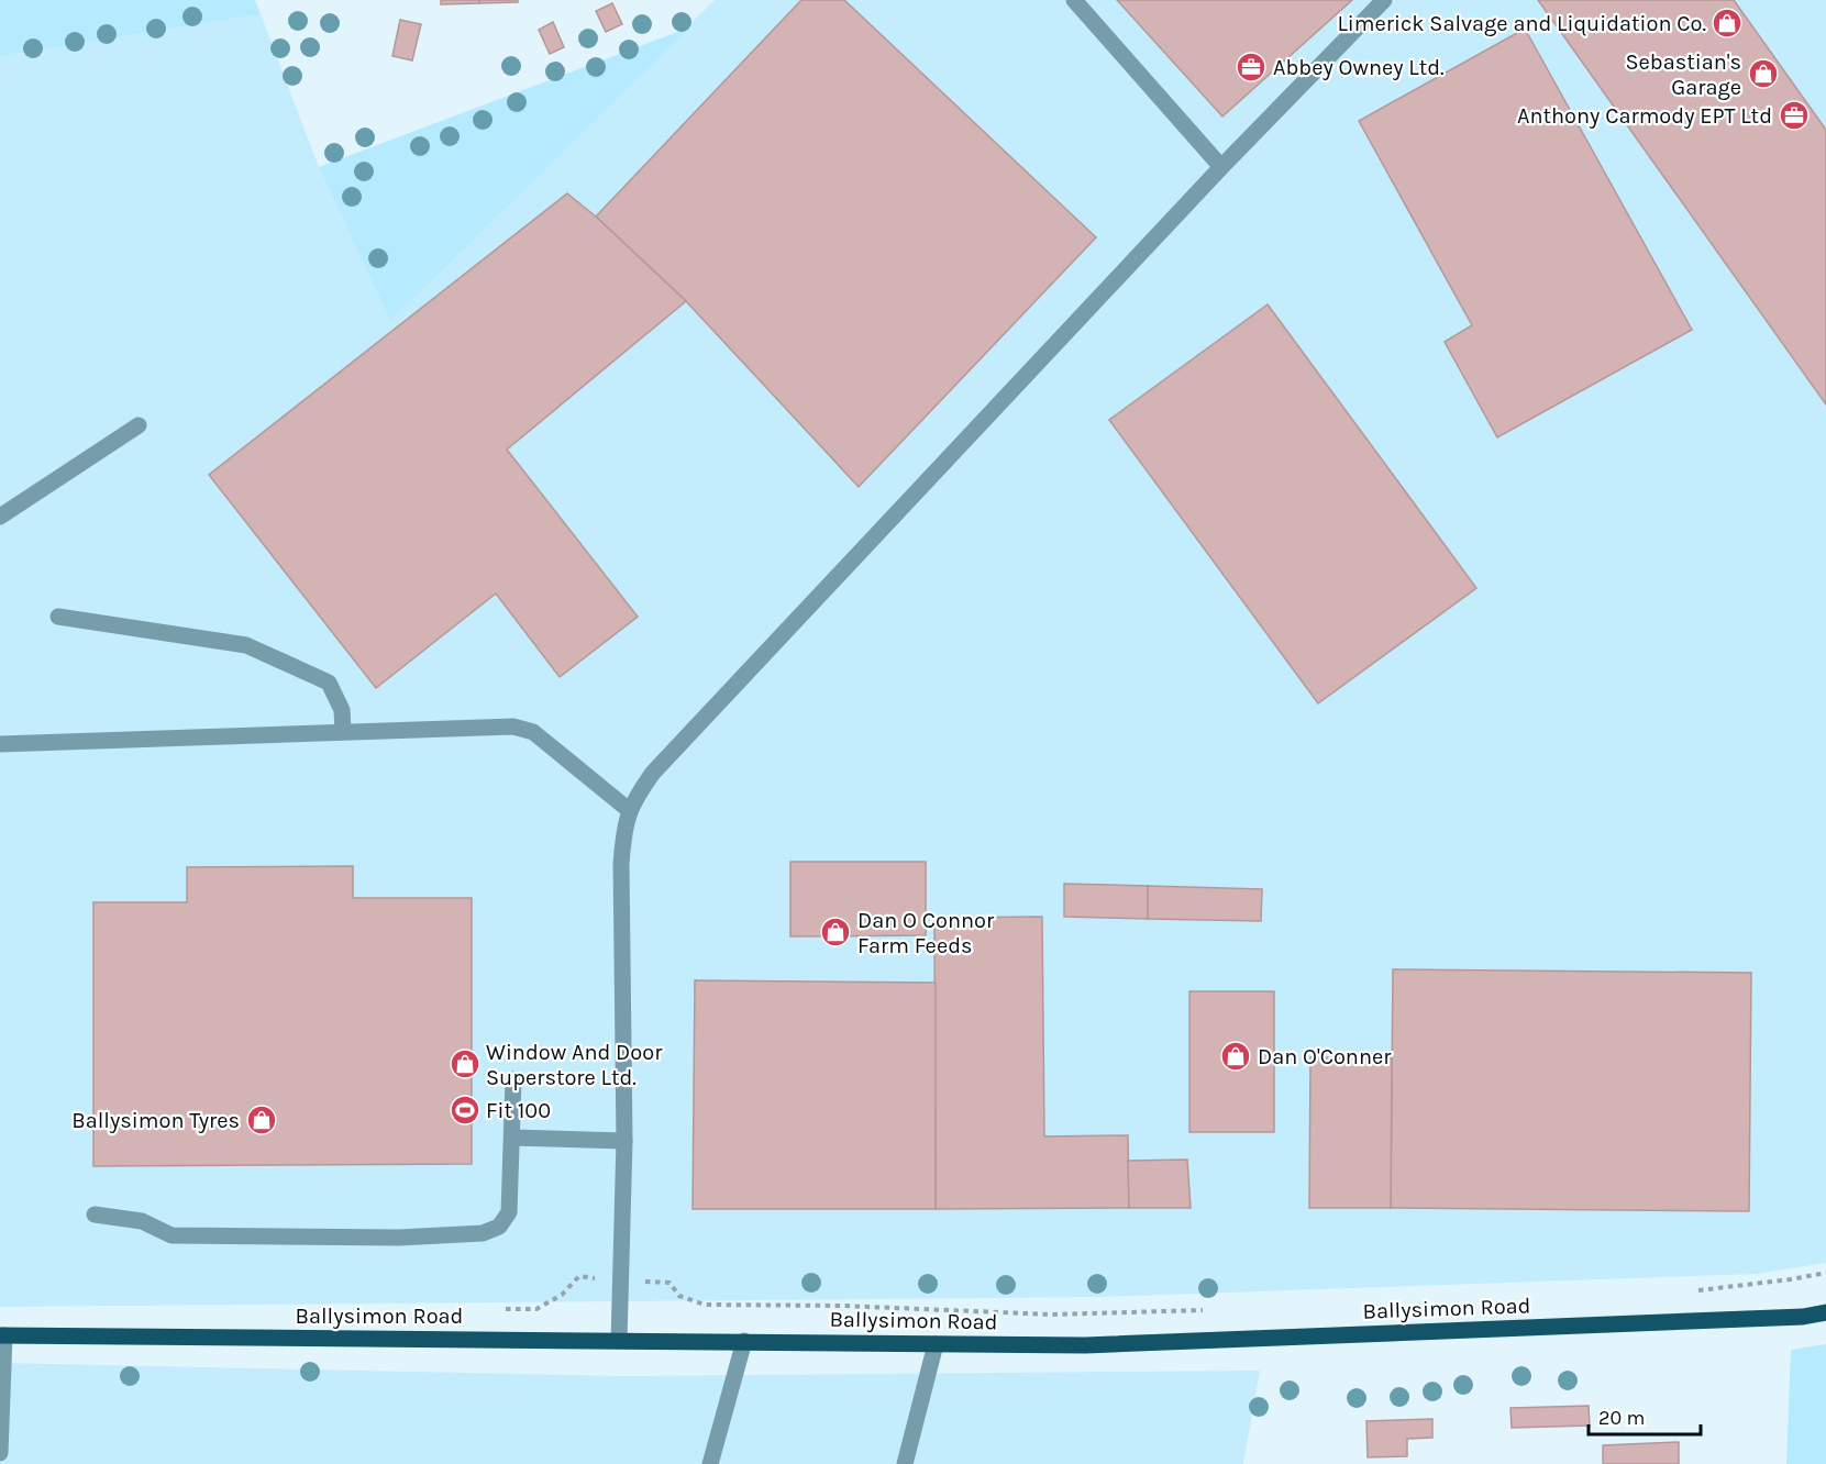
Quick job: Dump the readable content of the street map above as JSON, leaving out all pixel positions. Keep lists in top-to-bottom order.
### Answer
{
  "streets": {
    "main road": ["Ballysimon Road"]
  },
  "places": {
    "shop": [
      "Limerick Salvage and Liquidation Co.",
      "Sebastian's Garage",
      "Dan O Connor Farm Feeds",
      "Dan O'Conner",
      "Window And Door Superstore Ltd.",
      "Ballysimon Tyres"
    ],
    "office": ["Abbey Owney Ltd.", "Anthony Carmody EPT Ltd"],
    "sports": ["Fit 100"]
  },
  "scale_bar": "20 m"
}
